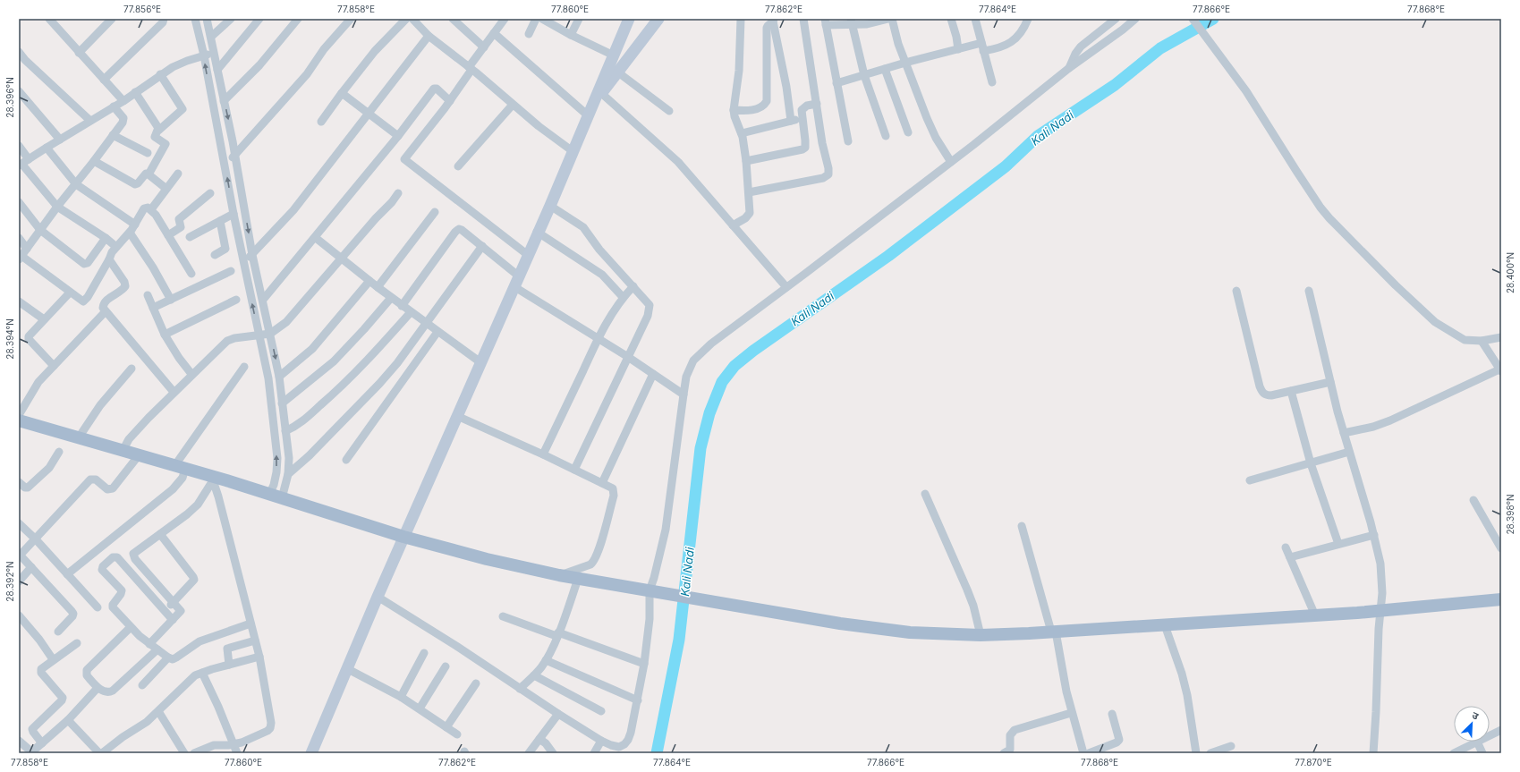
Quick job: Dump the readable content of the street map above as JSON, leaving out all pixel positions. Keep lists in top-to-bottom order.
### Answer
{
  "water": ["Kali Nadi"],
  "north": "top right",
  "coordinates": [
    "77.856°E",
    "77.858°E",
    "77.860°E",
    "77.862°E",
    "77.864°E",
    "77.866°E",
    "77.868°E",
    "28.396°N",
    "28.400°N",
    "28.394°N",
    "28.398°N",
    "28.392°N",
    "77.870°E"
  ]
}
